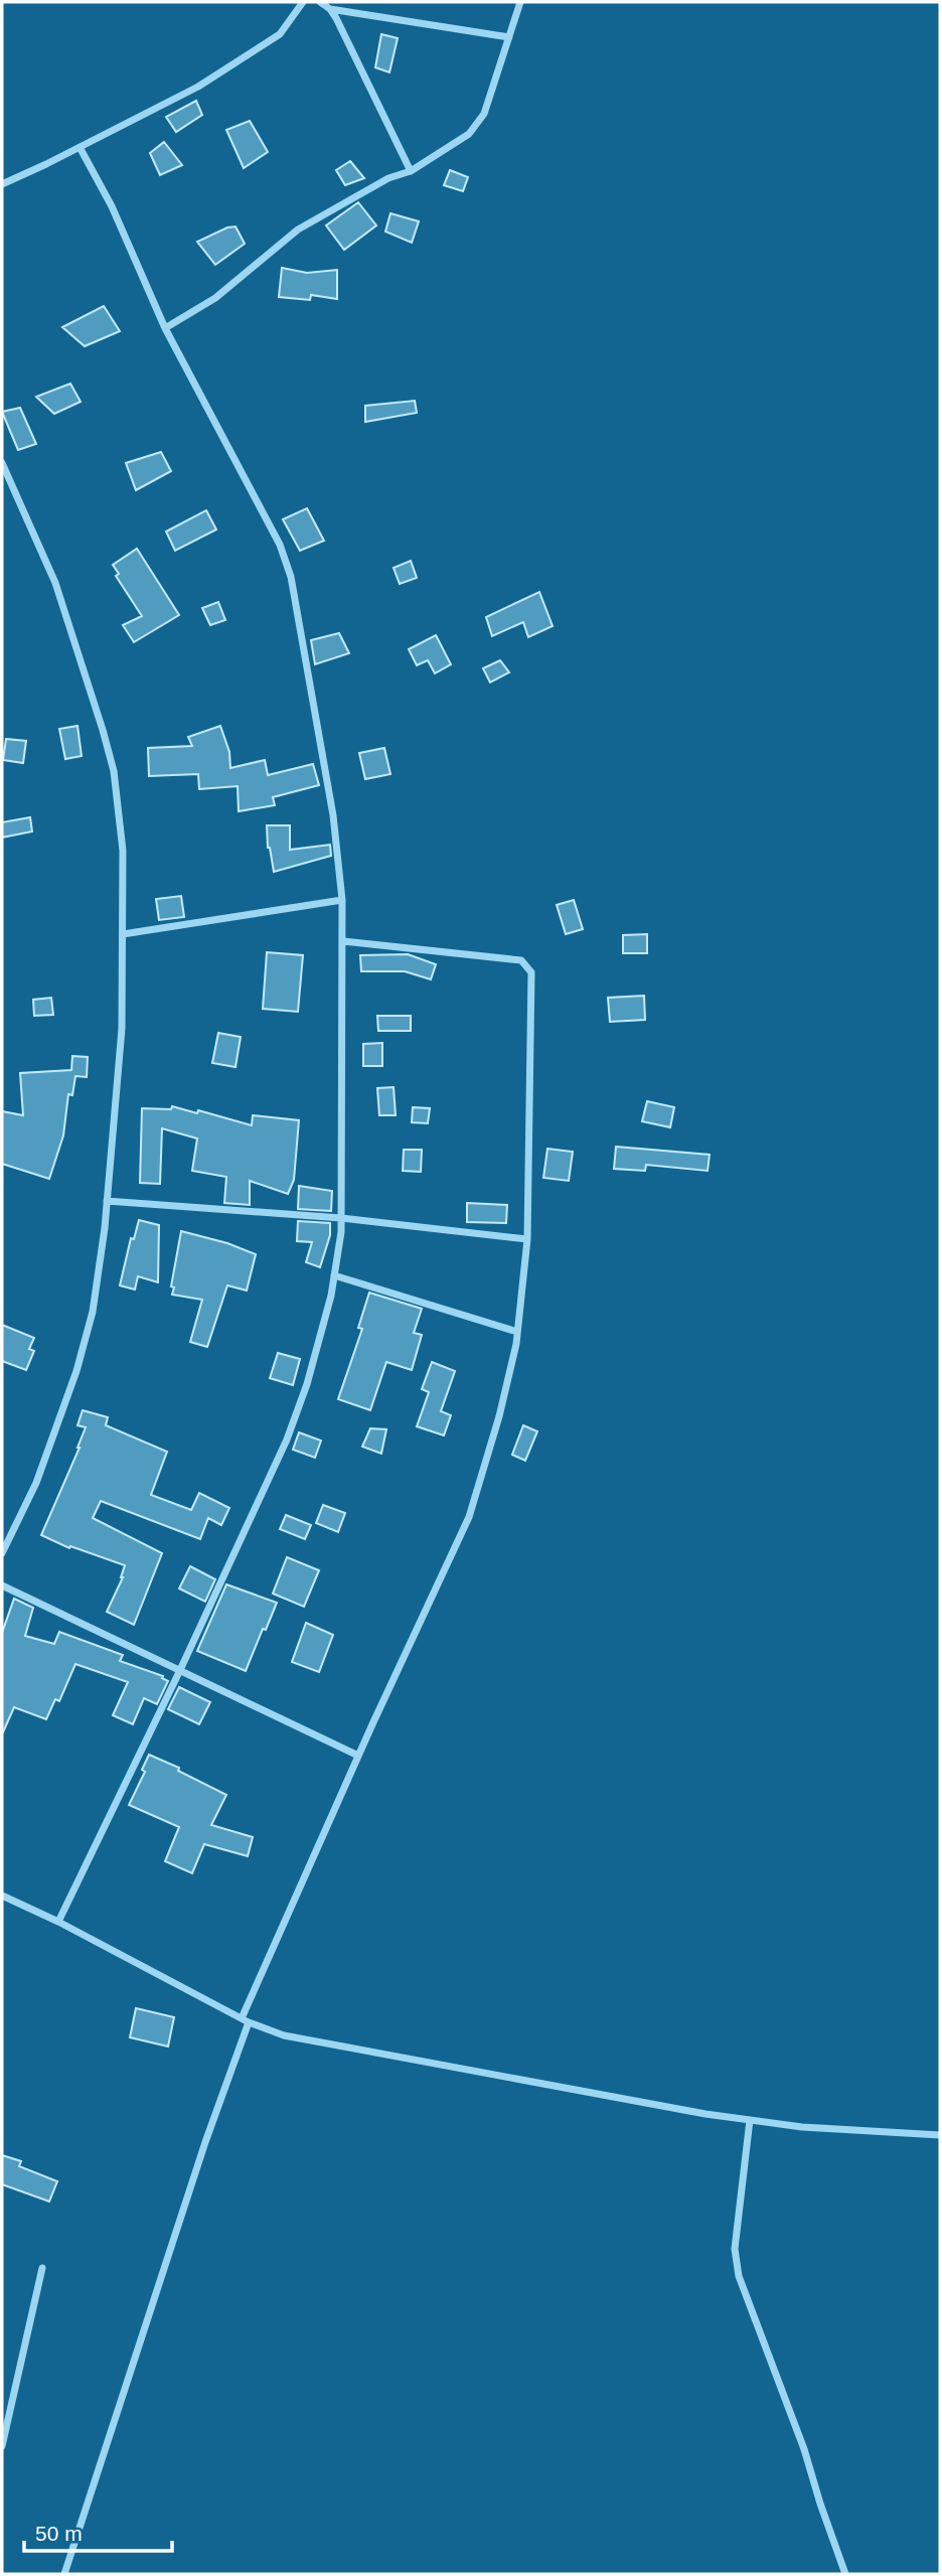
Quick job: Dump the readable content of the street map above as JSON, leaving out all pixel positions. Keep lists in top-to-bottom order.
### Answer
{
  "scale_bar": "50 m"
}
